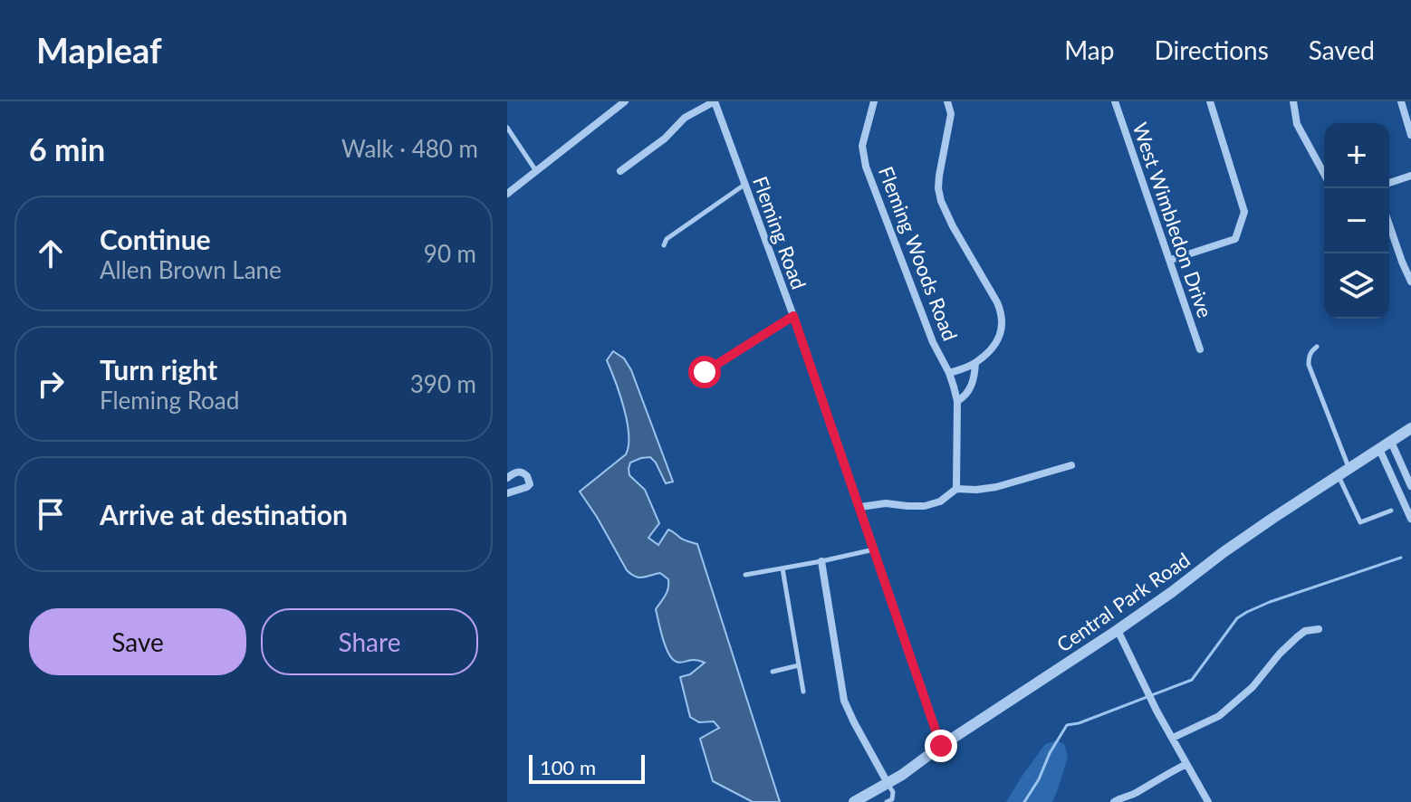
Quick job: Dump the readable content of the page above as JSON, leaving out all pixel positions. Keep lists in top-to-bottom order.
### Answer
{
  "streets": {
    "street": [
      "West Wimbledon Drive",
      "Fleming Road",
      "Fleming Woods Road",
      "Central Park Road"
    ]
  },
  "crossings": [
    ["Fleming Road", "Central Park Road"]
  ],
  "scale_bar": "100 m",
  "page": {
    "header": "Mapleaf",
    "nav": ["Map", "Directions", "Saved"],
    "heading": ["6 min", "Walk · 480 m"],
    "map_buttons": ["+", "−"],
    "list": [
      ["Continue", "Allen Brown Lane", "90 m"],
      ["Turn right", "Fleming Road", "390 m"],
      "Arrive at destination"
    ],
    "buttons": ["Save", "Share"],
    "scale": "100 m"
  }
}
